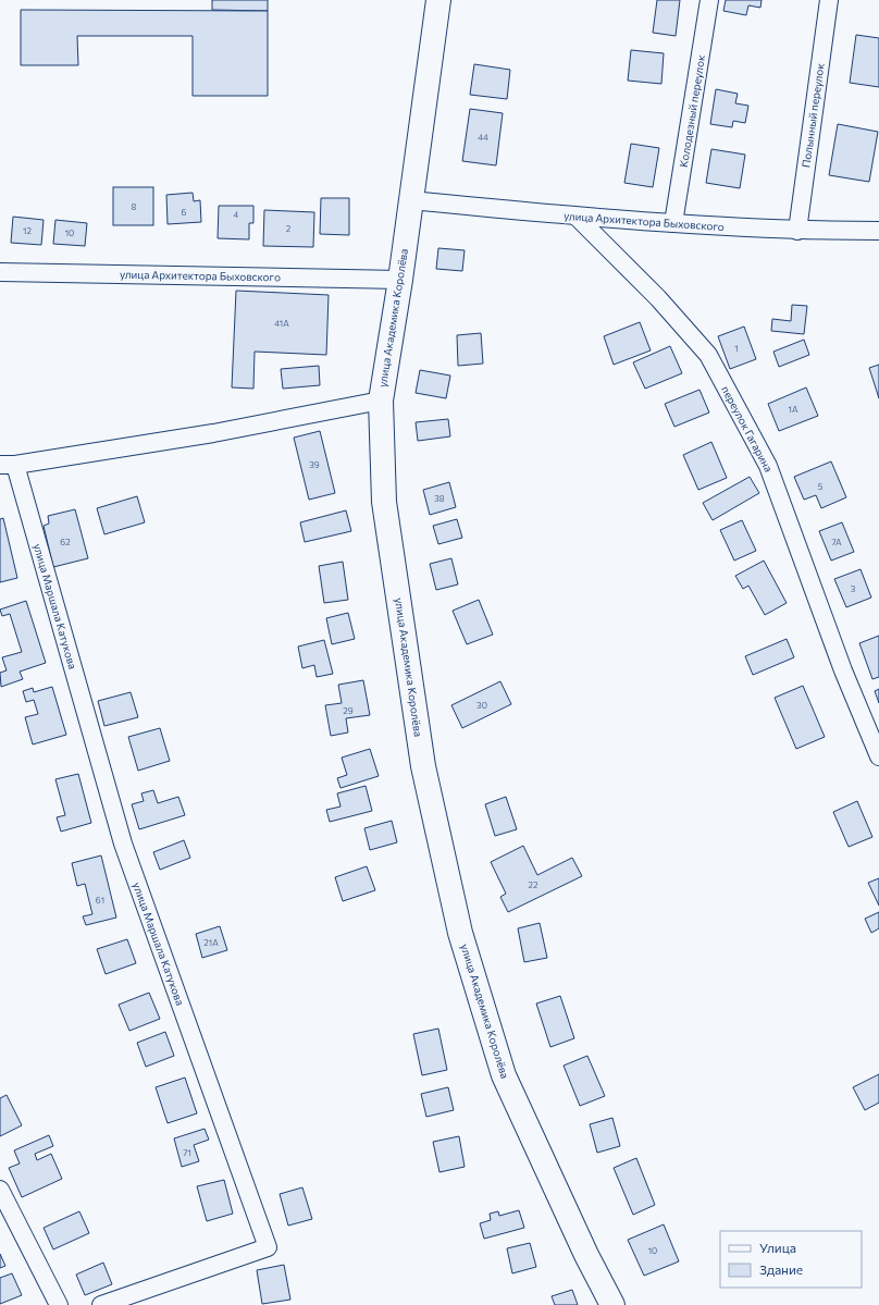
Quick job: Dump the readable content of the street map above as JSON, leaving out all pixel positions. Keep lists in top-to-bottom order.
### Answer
{
  "streets": {
    "street": [
      "Колодезный переулок",
      "Полынный переулок",
      "улица Архитектора Быховского",
      "улица Академика Королёва",
      "переулок Гагарина",
      "улица Маршала Катукова"
    ]
  },
  "crossings": [
    ["Колодезный переулок", "улица Архитектора Быховского"],
    ["Полынный переулок", "улица Архитектора Быховского"],
    ["улица Архитектора Быховского", "улица Академика Королёва"],
    ["улица Архитектора Быховского", "переулок Гагарина"]
  ],
  "house_numbers": [
    "44",
    "8",
    "6",
    "4",
    "2",
    "12",
    "10",
    "41А",
    "1",
    "1А",
    "39",
    "5",
    "38",
    "62",
    "7А",
    "3",
    "30",
    "29",
    "22",
    "61",
    "21А",
    "71",
    "10"
  ],
  "legend": ["Улица", "Здание"]
}
